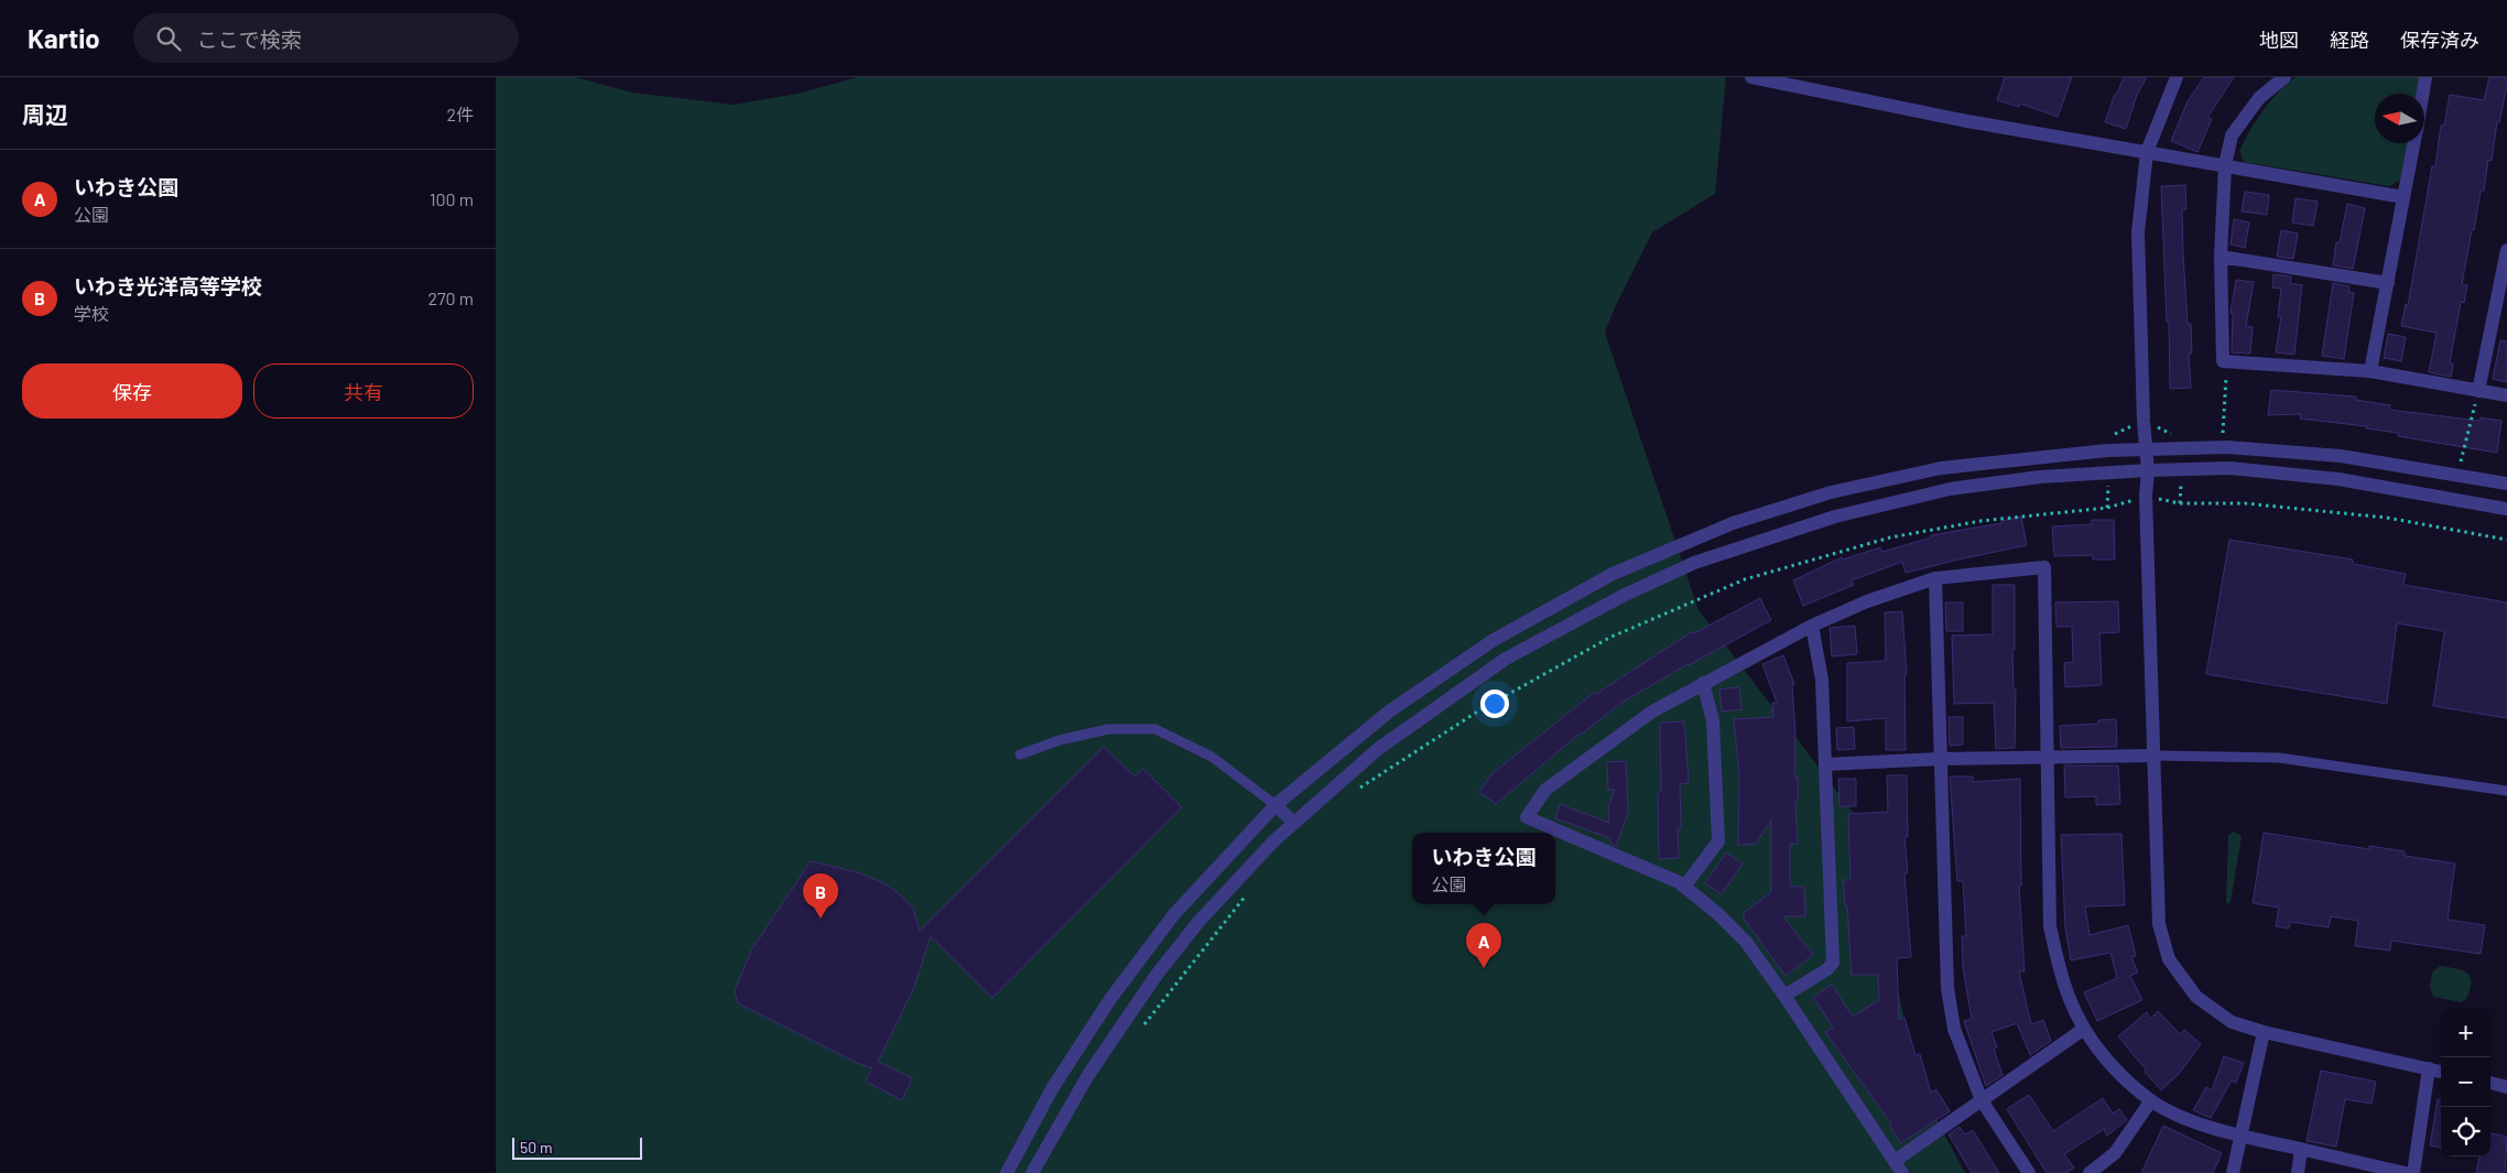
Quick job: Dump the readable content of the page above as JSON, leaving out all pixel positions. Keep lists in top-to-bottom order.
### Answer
{
  "scale_bar": "50 m",
  "north": "left",
  "page": {
    "header": "Kartio",
    "search": "ここで検索",
    "nav": ["地図", "経路", "保存済み"],
    "heading": ["周辺", "2件"],
    "list": [
      {
        "mark": "A",
        "name": "いわき公園",
        "note": "公園",
        "value": "100 m"
      },
      {
        "mark": "B",
        "name": "いわき光洋高等学校",
        "note": "学校",
        "value": "270 m"
      }
    ],
    "buttons": ["保存", "共有"],
    "popup": ["いわき公園", "公園"],
    "pins": ["B", "A"],
    "map_buttons": ["+", "−"],
    "scale": "50 m"
  }
}
